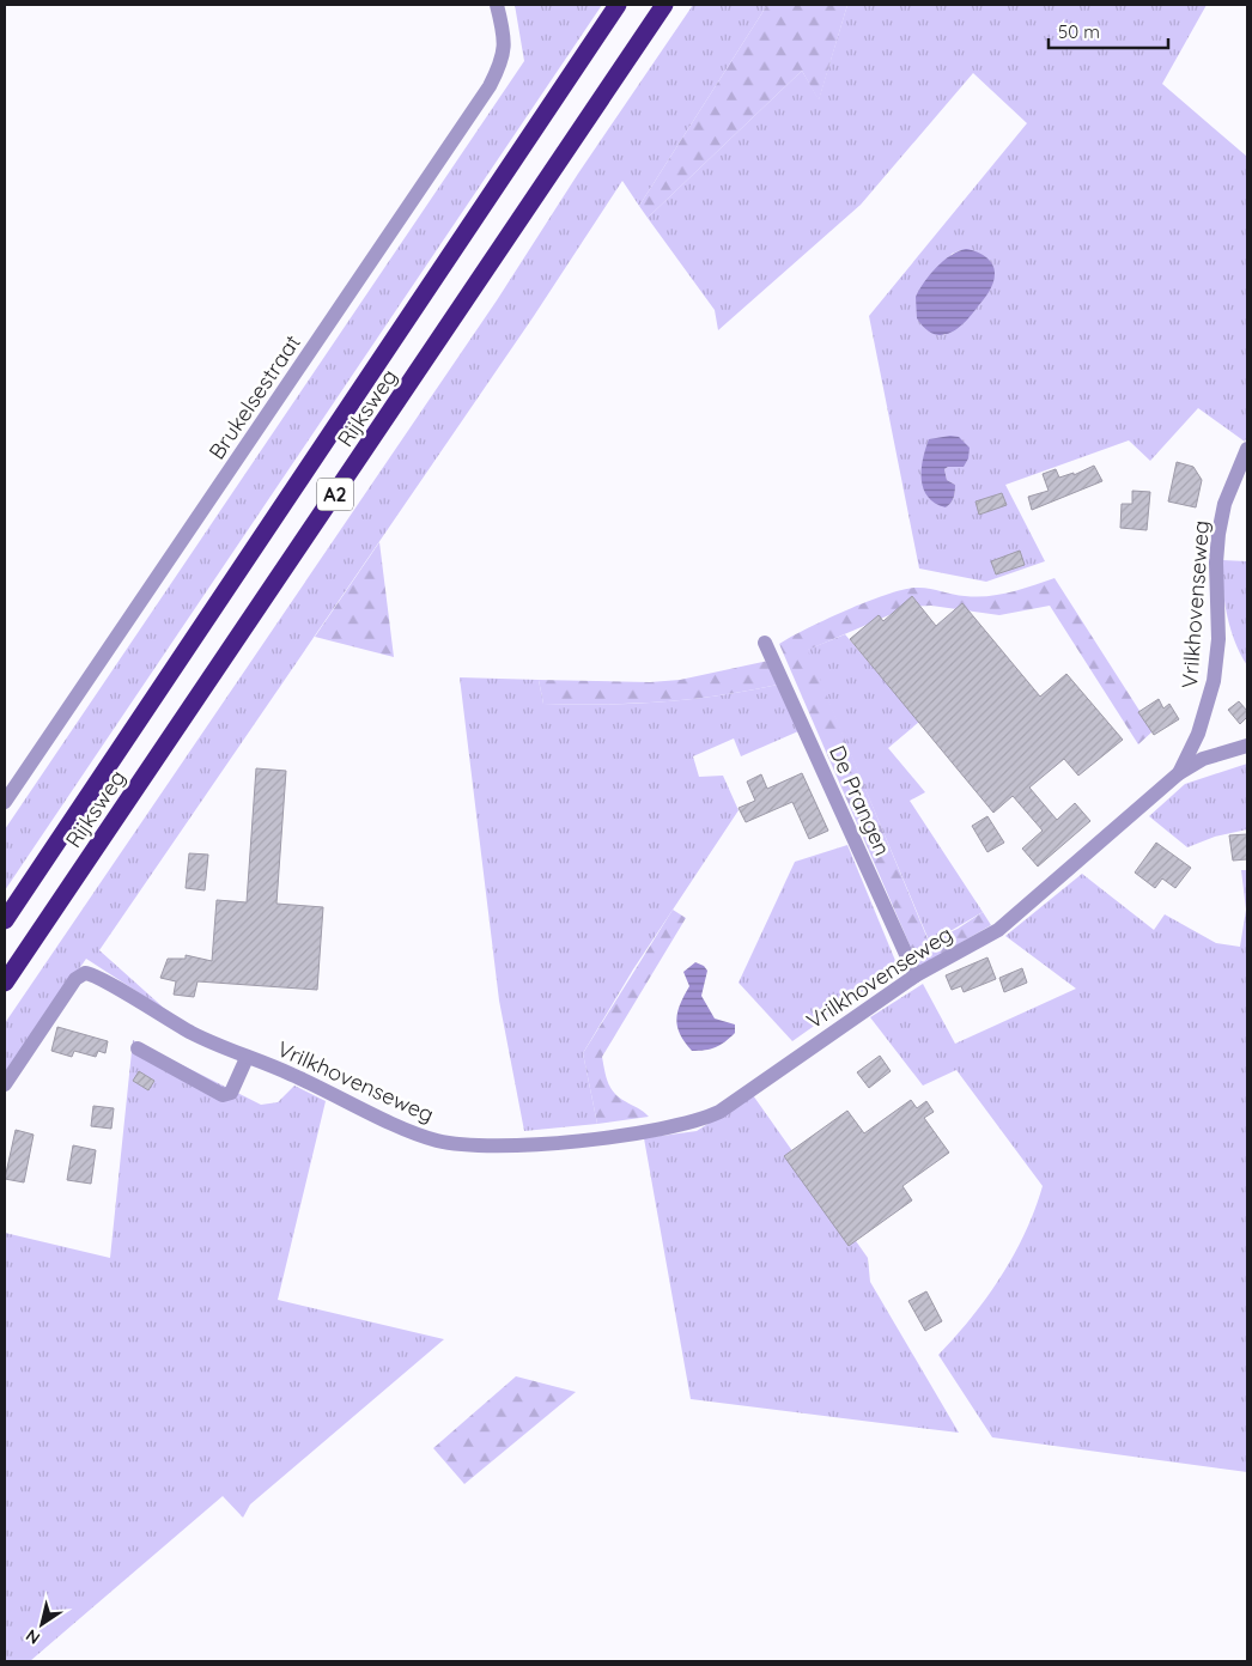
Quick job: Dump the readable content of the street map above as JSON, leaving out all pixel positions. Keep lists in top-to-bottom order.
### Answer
{
  "streets": {
    "highway": ["Rijksweg", "A2"],
    "street": ["Brukelsestraat", "Vrilkhovenseweg", "De Prangen"]
  },
  "crossings": [
    ["Vrilkhovenseweg", "De Prangen"]
  ],
  "scale_bar": "50 m",
  "north": "bottom left"
}
